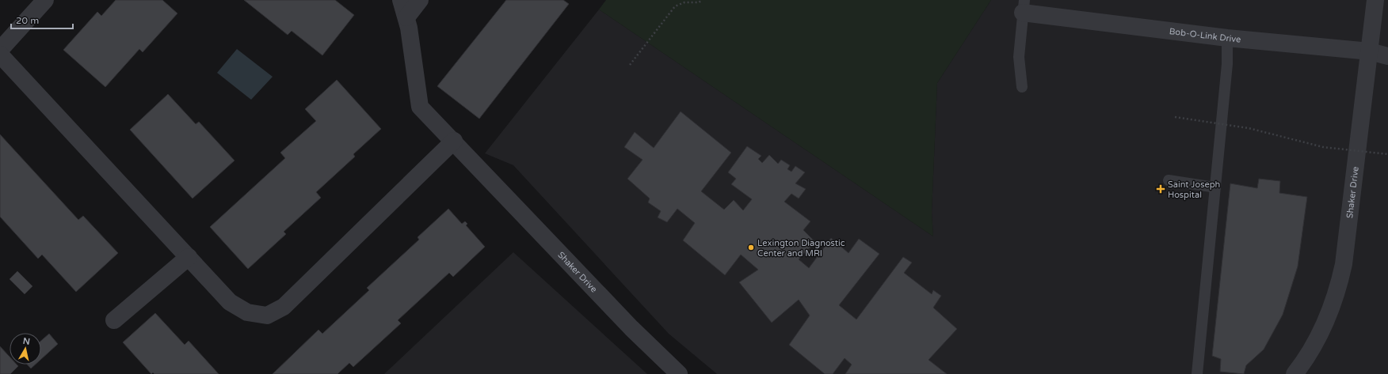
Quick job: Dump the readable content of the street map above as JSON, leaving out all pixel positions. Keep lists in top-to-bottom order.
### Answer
{
  "streets": {
    "street": ["Bob-O-Link Drive", "Shaker Drive"]
  },
  "crossings": [
    ["Bob-O-Link Drive", "Shaker Drive"]
  ],
  "places": {
    "health": ["Saint Joseph Hospital"],
    "other": ["Lexington Diagnostic Center and MRI"]
  },
  "scale_bar": "20 m",
  "north": "top"
}
